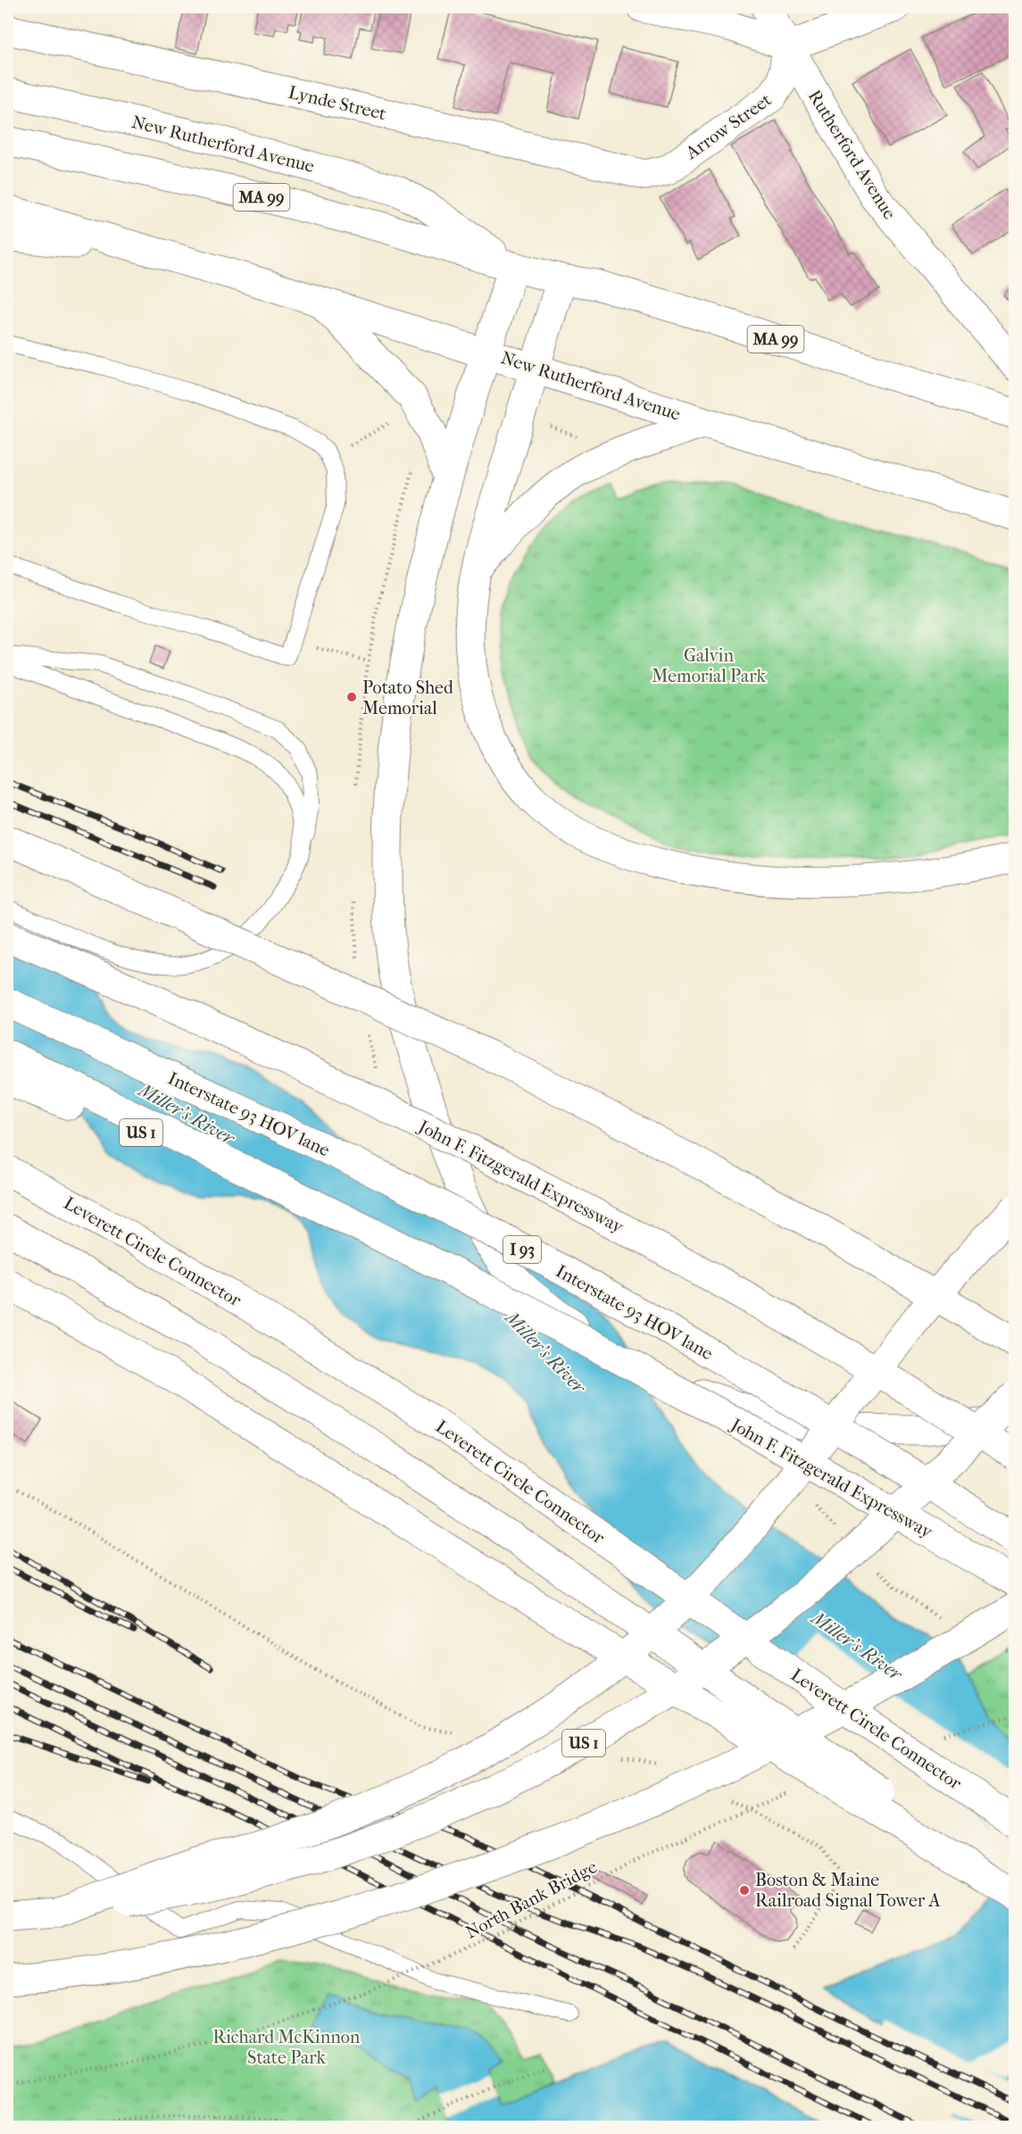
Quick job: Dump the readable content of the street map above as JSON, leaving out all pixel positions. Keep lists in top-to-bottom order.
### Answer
{
  "streets": {
    "main road": [
      "Lynde Street",
      "Arrow Street",
      "New Rutherford Avenue",
      "Rutherford Avenue",
      "MA 99",
      "Interstate 93 HOV lane",
      "US 1",
      "John F. Fitzgerald Expressway",
      "I 93",
      "Leverett Circle Connector"
    ],
    "path": ["North Bank Bridge"]
  },
  "crossings": [
    ["Lynde Street", "Arrow Street"],
    ["Arrow Street", "Rutherford Avenue"],
    ["US 1", "John F. Fitzgerald Expressway"]
  ],
  "water": ["Miller's River"],
  "parks": ["Galvin Memorial Park", "Richard McKinnon State Park"],
  "places": ["Potato Shed Memorial", "Boston & Maine Railroad Signal Tower A"]
}
